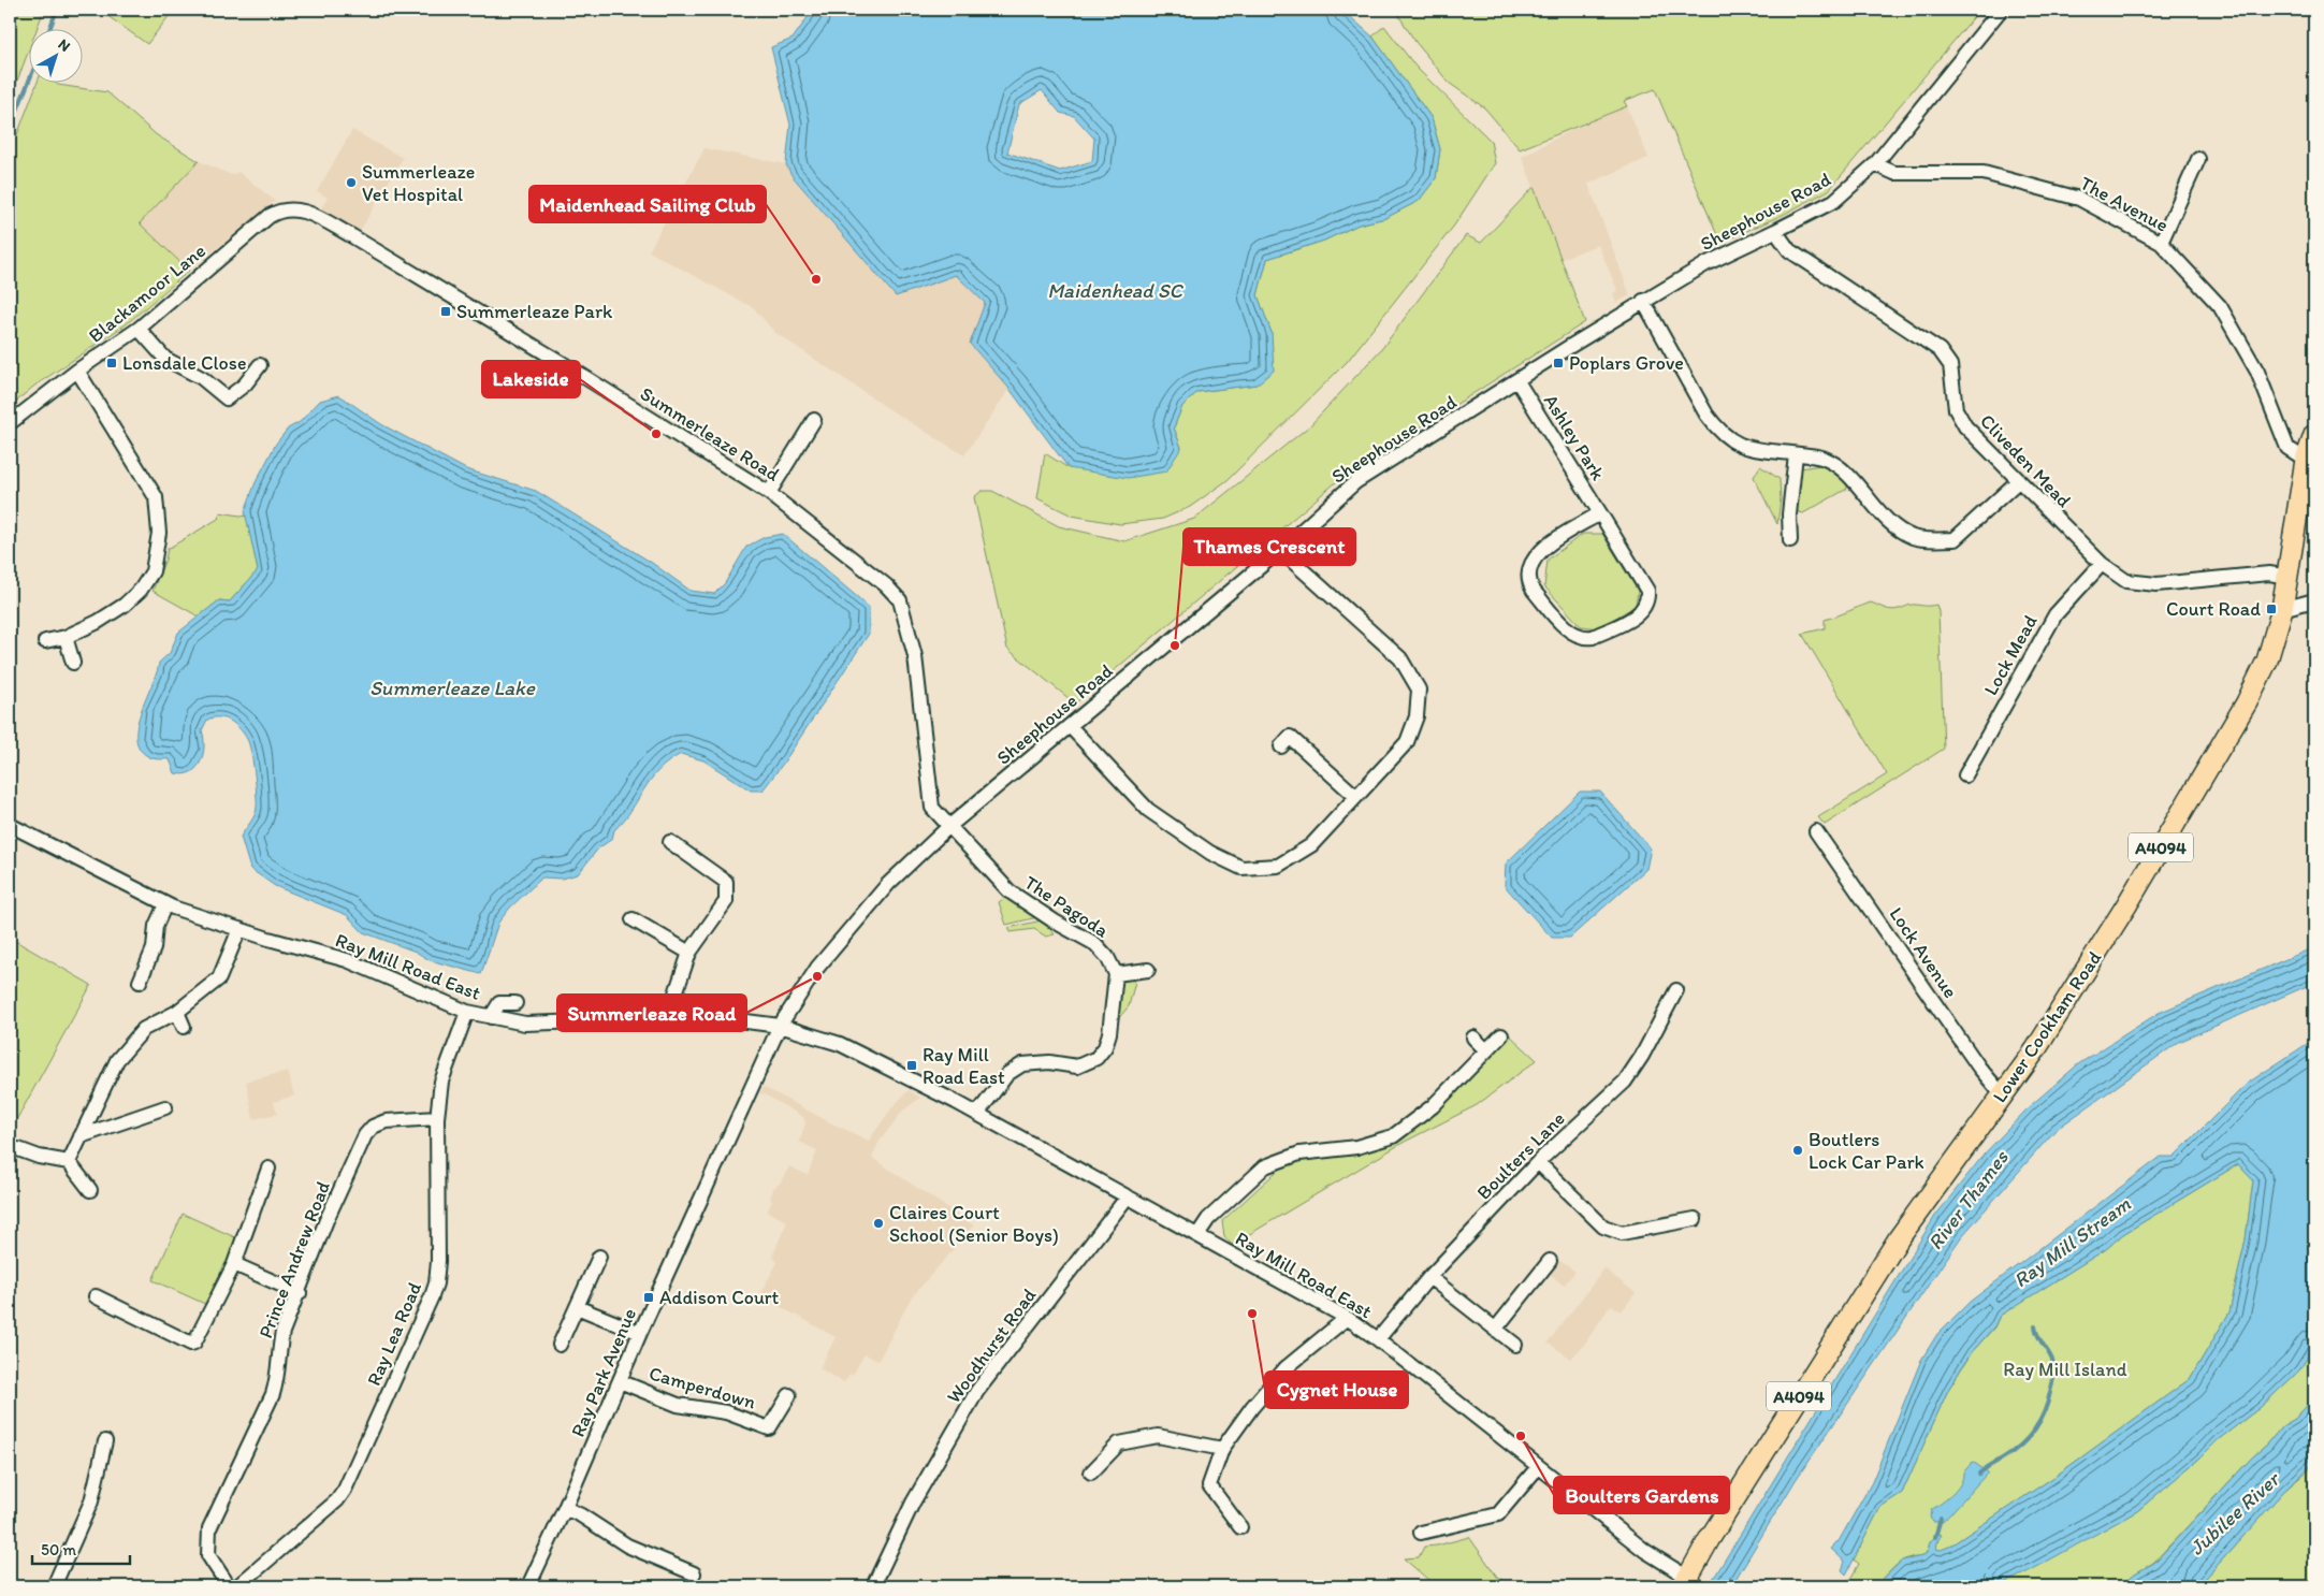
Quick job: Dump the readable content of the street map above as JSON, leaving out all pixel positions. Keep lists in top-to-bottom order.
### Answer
{
  "streets": {
    "main road": ["A4094", "Lower Cookham Road"],
    "street": [
      "The Avenue",
      "Sheephouse Road",
      "Blackamoor Lane",
      "Summerleaze Road",
      "Ashley Park",
      "Cliveden Mead",
      "Lock Mead",
      "The Pagoda",
      "Lock Avenue",
      "Ray Mill Road East",
      "Boulters Lane",
      "Prince Andrew Road",
      "Ray Lea Road",
      "Woodhurst Road",
      "Ray Park Avenue",
      "Camperdown"
    ]
  },
  "crossings": [
    ["The Avenue", "Sheephouse Road"],
    ["The Avenue", "Lower Cookham Road"],
    ["Sheephouse Road", "Summerleaze Road"],
    ["Sheephouse Road", "Ashley Park"],
    ["Sheephouse Road", "Cliveden Mead"],
    ["Sheephouse Road", "The Pagoda"],
    ["Sheephouse Road", "Ray Mill Road East"],
    ["Sheephouse Road", "Ray Park Avenue"],
    ["Blackamoor Lane", "Summerleaze Road"],
    ["Summerleaze Road", "The Pagoda"],
    ["Cliveden Mead", "Lock Mead"],
    ["Cliveden Mead", "Lower Cookham Road"],
    ["Lock Avenue", "Lower Cookham Road"],
    ["Ray Mill Road East", "Lower Cookham Road"],
    ["Ray Mill Road East", "Boulters Lane"],
    ["Ray Mill Road East", "Ray Lea Road"],
    ["Ray Mill Road East", "Woodhurst Road"],
    ["Ray Mill Road East", "Ray Park Avenue"],
    ["Prince Andrew Road", "Ray Lea Road"],
    ["Ray Park Avenue", "Camperdown"]
  ],
  "water": [
    "Maidenhead SC",
    "Summerleaze Lake",
    "River Thames",
    "Ray Mill Stream",
    "Jubilee River"
  ],
  "parks": ["Ray Mill Island"],
  "places": {
    "other": [
      "Summerleaze Vet Hospital",
      "Maidenhead Sailing Club",
      "Lakeside",
      "Thames Crescent",
      "Summerleaze Road",
      "Boutlers Lock Car Park",
      "Claires Court School (Senior Boys)",
      "Cygnet House",
      "Boulters Gardens"
    ],
    "transit": [
      "Summerleaze Park",
      "Lonsdale Close",
      "Poplars Grove",
      "Court Road",
      "Ray Mill Road East",
      "Addison Court"
    ]
  },
  "scale_bar": "50 m",
  "north": "top right"
}
